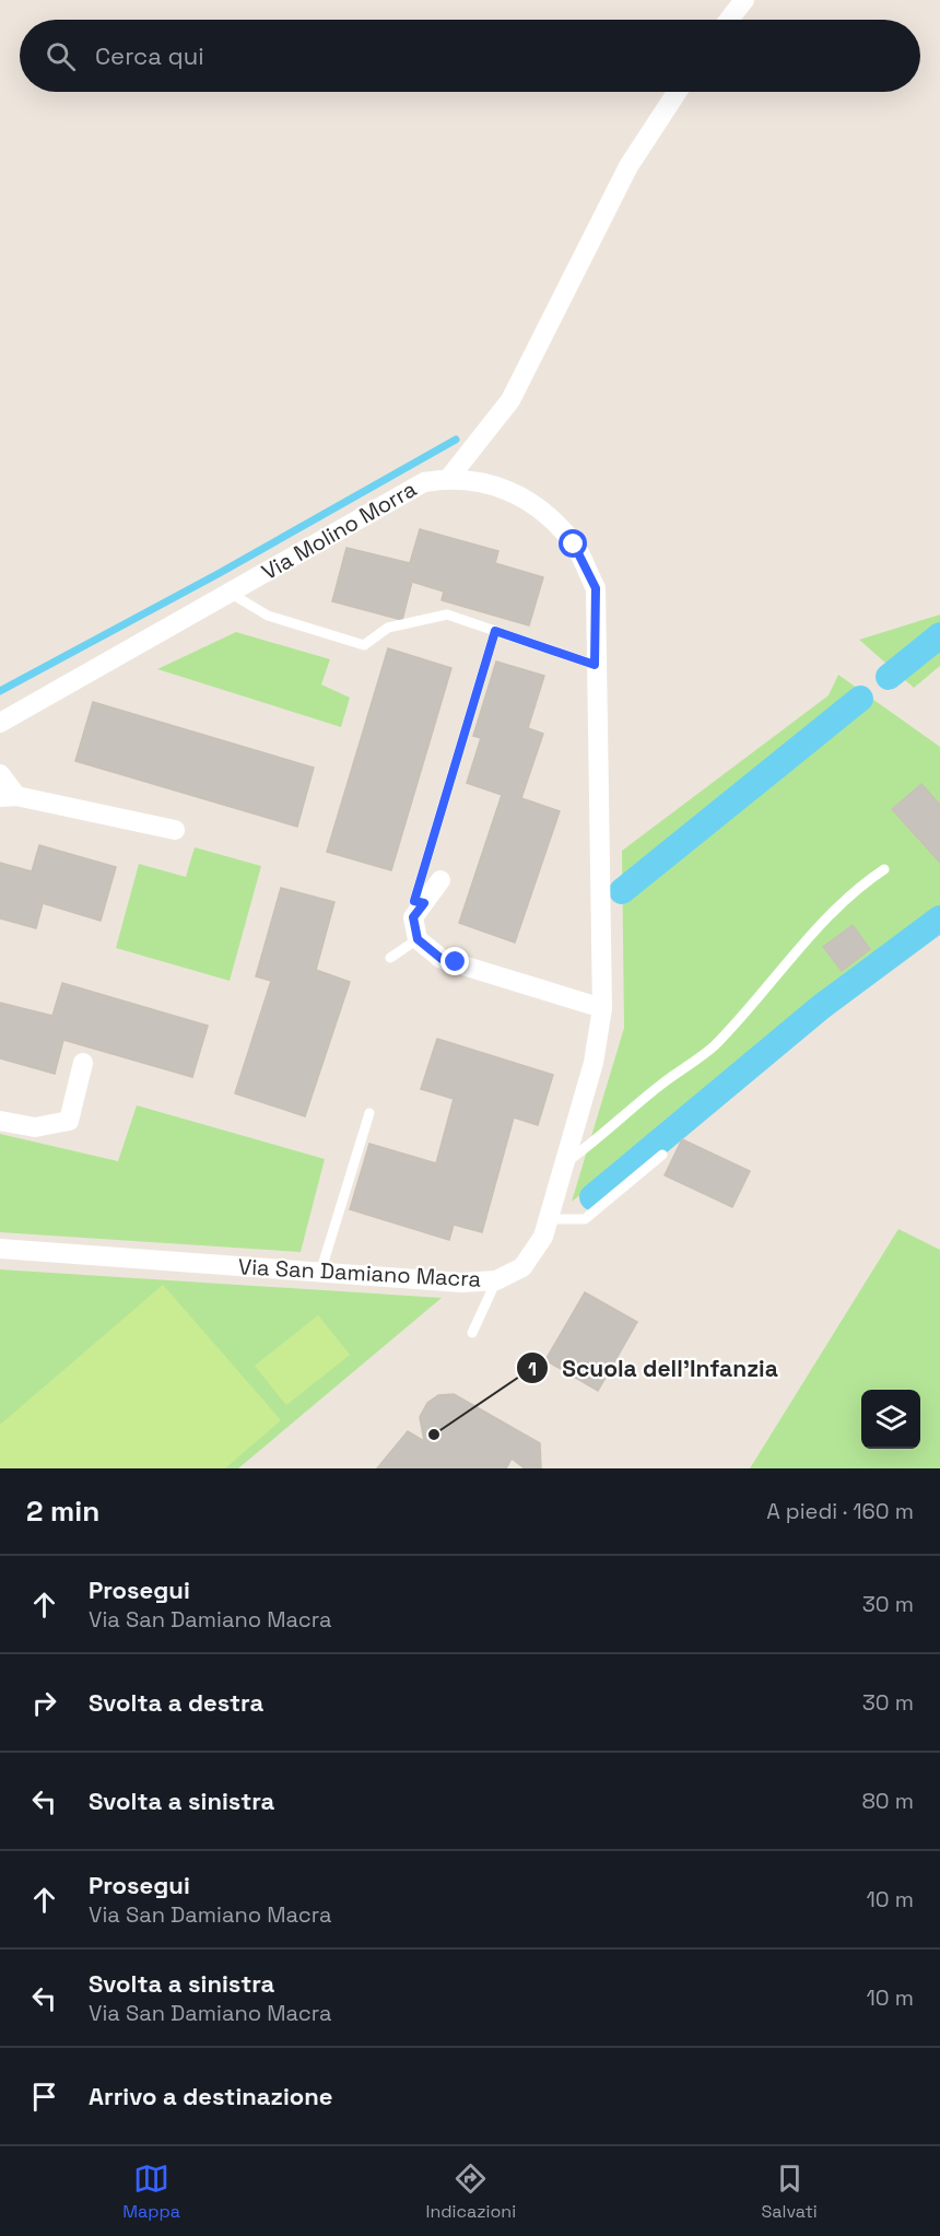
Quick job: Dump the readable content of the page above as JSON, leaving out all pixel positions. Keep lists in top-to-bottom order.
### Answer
{
  "streets": {
    "street": ["Via Molino Morra", "Via San Damiano Macra"]
  },
  "crossings": [
    ["Via Molino Morra", "Via San Damiano Macra"]
  ],
  "places": ["Scuola dell'Infanzia"],
  "page": {
    "search": "Cerca qui",
    "heading": ["2 min", "A piedi · 160 m"],
    "list": [
      ["Prosegui", "Via San Damiano Macra", "30 m"],
      ["Svolta a destra", "30 m"],
      ["Svolta a sinistra", "80 m"],
      ["Prosegui", "Via San Damiano Macra", "10 m"],
      ["Svolta a sinistra", "Via San Damiano Macra", "10 m"],
      "Arrivo a destinazione"
    ],
    "nav": ["Mappa", "Indicazioni", "Salvati"]
  }
}
